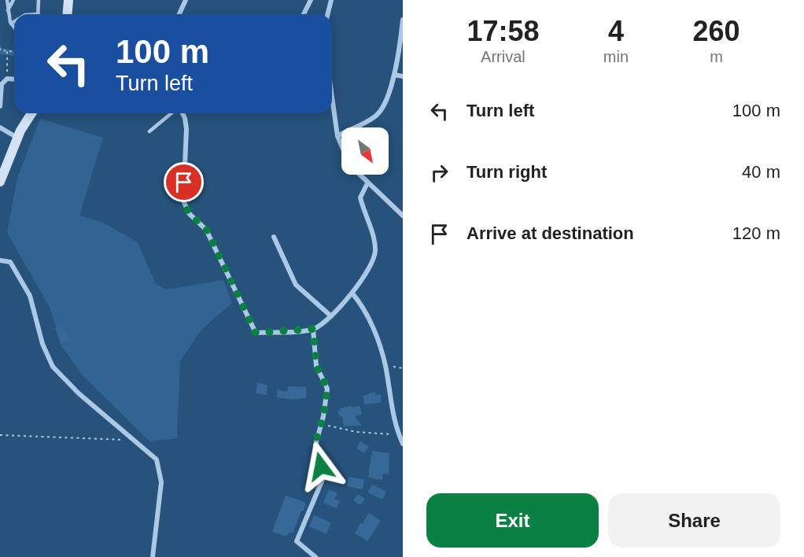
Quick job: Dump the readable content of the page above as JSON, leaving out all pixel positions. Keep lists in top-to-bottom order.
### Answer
{
  "north": "bottom right",
  "page": {
    "eta": [
      "17:58",
      "Arrival",
      "4",
      "min",
      "260",
      "m"
    ],
    "turn": ["100 m", "Turn left"],
    "list": [
      {
        "name": "Turn left",
        "value": "100 m"
      },
      {
        "name": "Turn right",
        "value": "40 m"
      },
      {
        "name": "Arrive at destination",
        "value": "120 m"
      }
    ],
    "buttons": ["Exit", "Share"]
  }
}
